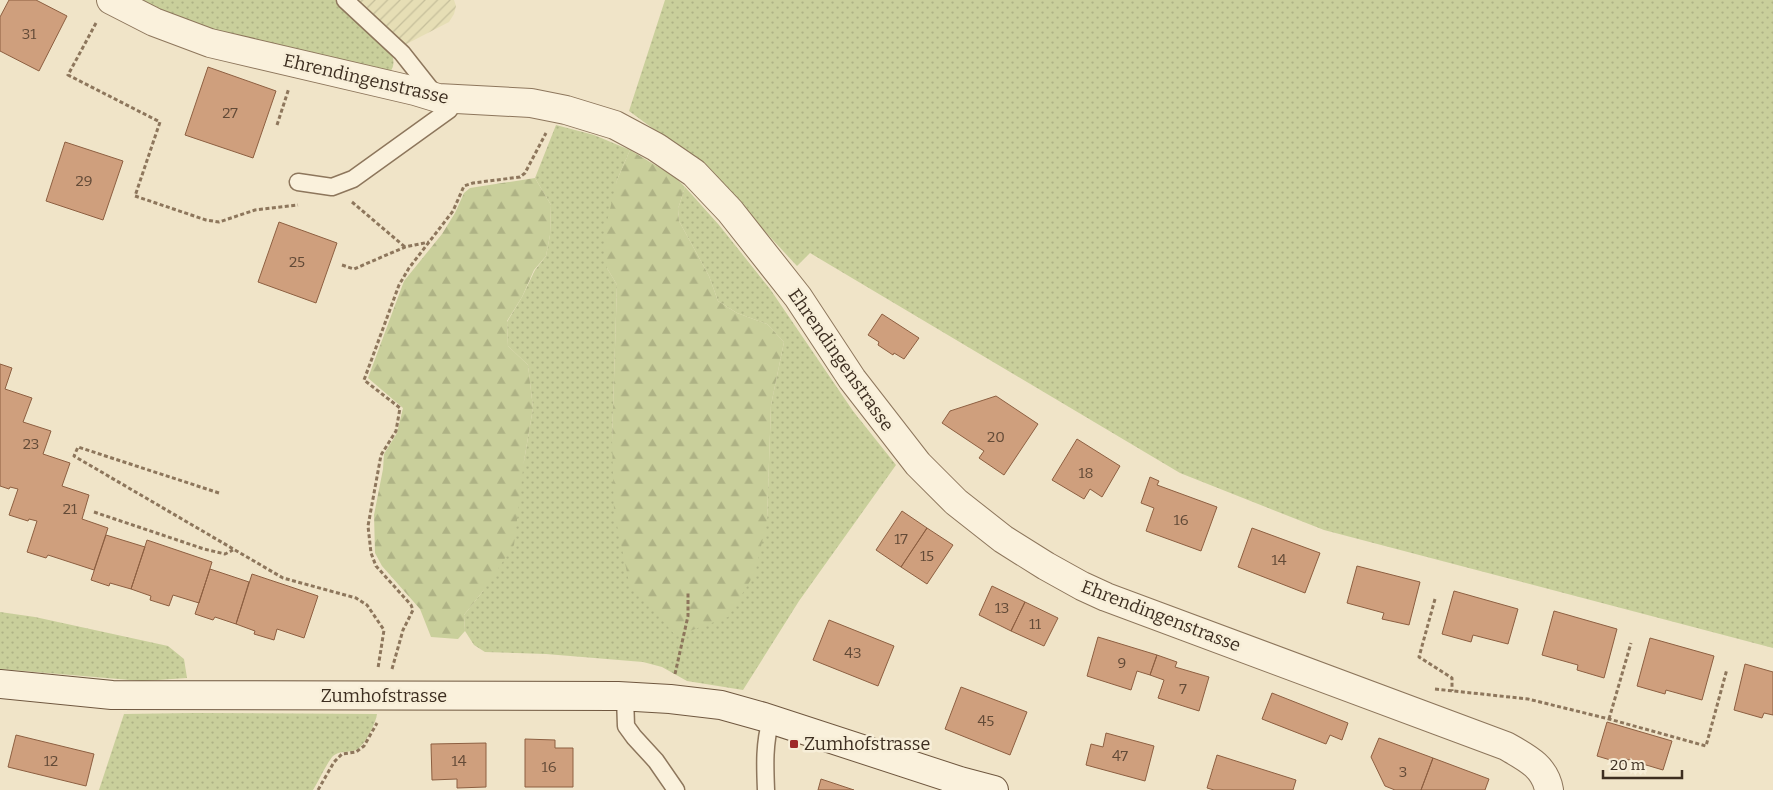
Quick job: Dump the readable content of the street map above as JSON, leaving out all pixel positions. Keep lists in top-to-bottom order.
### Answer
{
  "streets": {
    "street": ["Ehrendingenstrasse", "Zumhofstrasse"]
  },
  "places": {
    "transit": ["Zumhofstrasse"]
  },
  "house_numbers": [
    "31",
    "27",
    "29",
    "25",
    "20",
    "23",
    "18",
    "21",
    "16",
    "17",
    "15",
    "14",
    "13",
    "11",
    "43",
    "9",
    "7",
    "45",
    "47",
    "12",
    "14",
    "16",
    "3"
  ],
  "scale_bar": "20 m"
}
